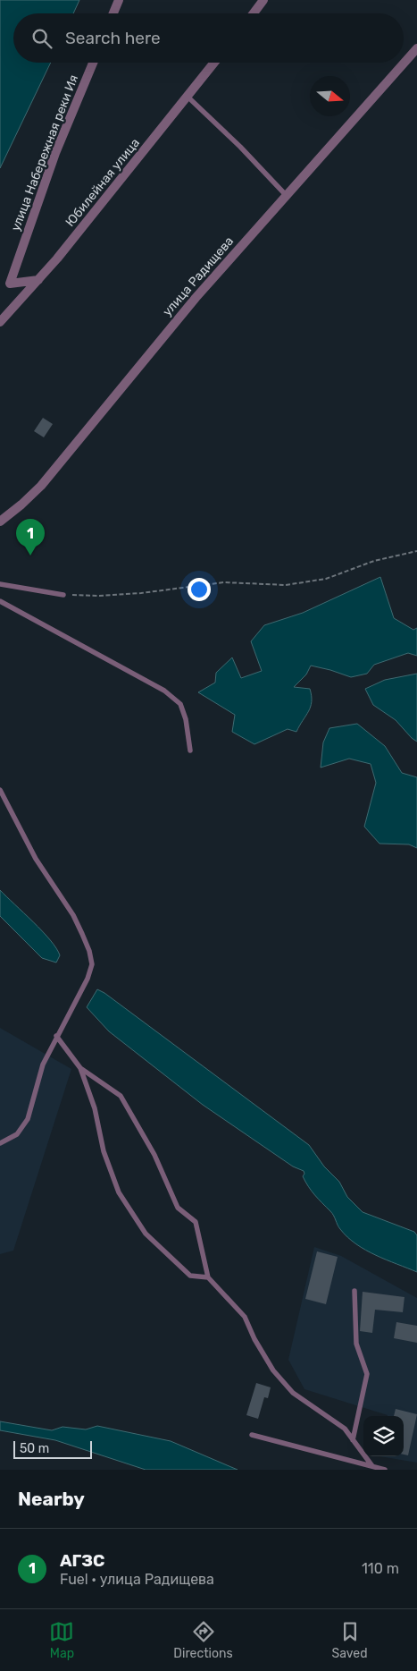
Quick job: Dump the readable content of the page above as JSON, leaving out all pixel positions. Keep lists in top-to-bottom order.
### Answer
{
  "streets": {
    "street": ["улица Набережная реки Ия", "Юбилейная улица", "улица Радищева"]
  },
  "crossings": [
    ["улица Набережная реки Ия", "Юбилейная улица"]
  ],
  "scale_bar": "50 m",
  "north": "right",
  "page": {
    "search": "Search here",
    "pins": "1",
    "scale": "50 m",
    "heading": "Nearby",
    "list": [
      {
        "mark": "1",
        "name": "АГЗС",
        "note": "Fuel · улица Радищева",
        "value": "110 m"
      }
    ],
    "nav": ["Map", "Directions", "Saved"]
  }
}
